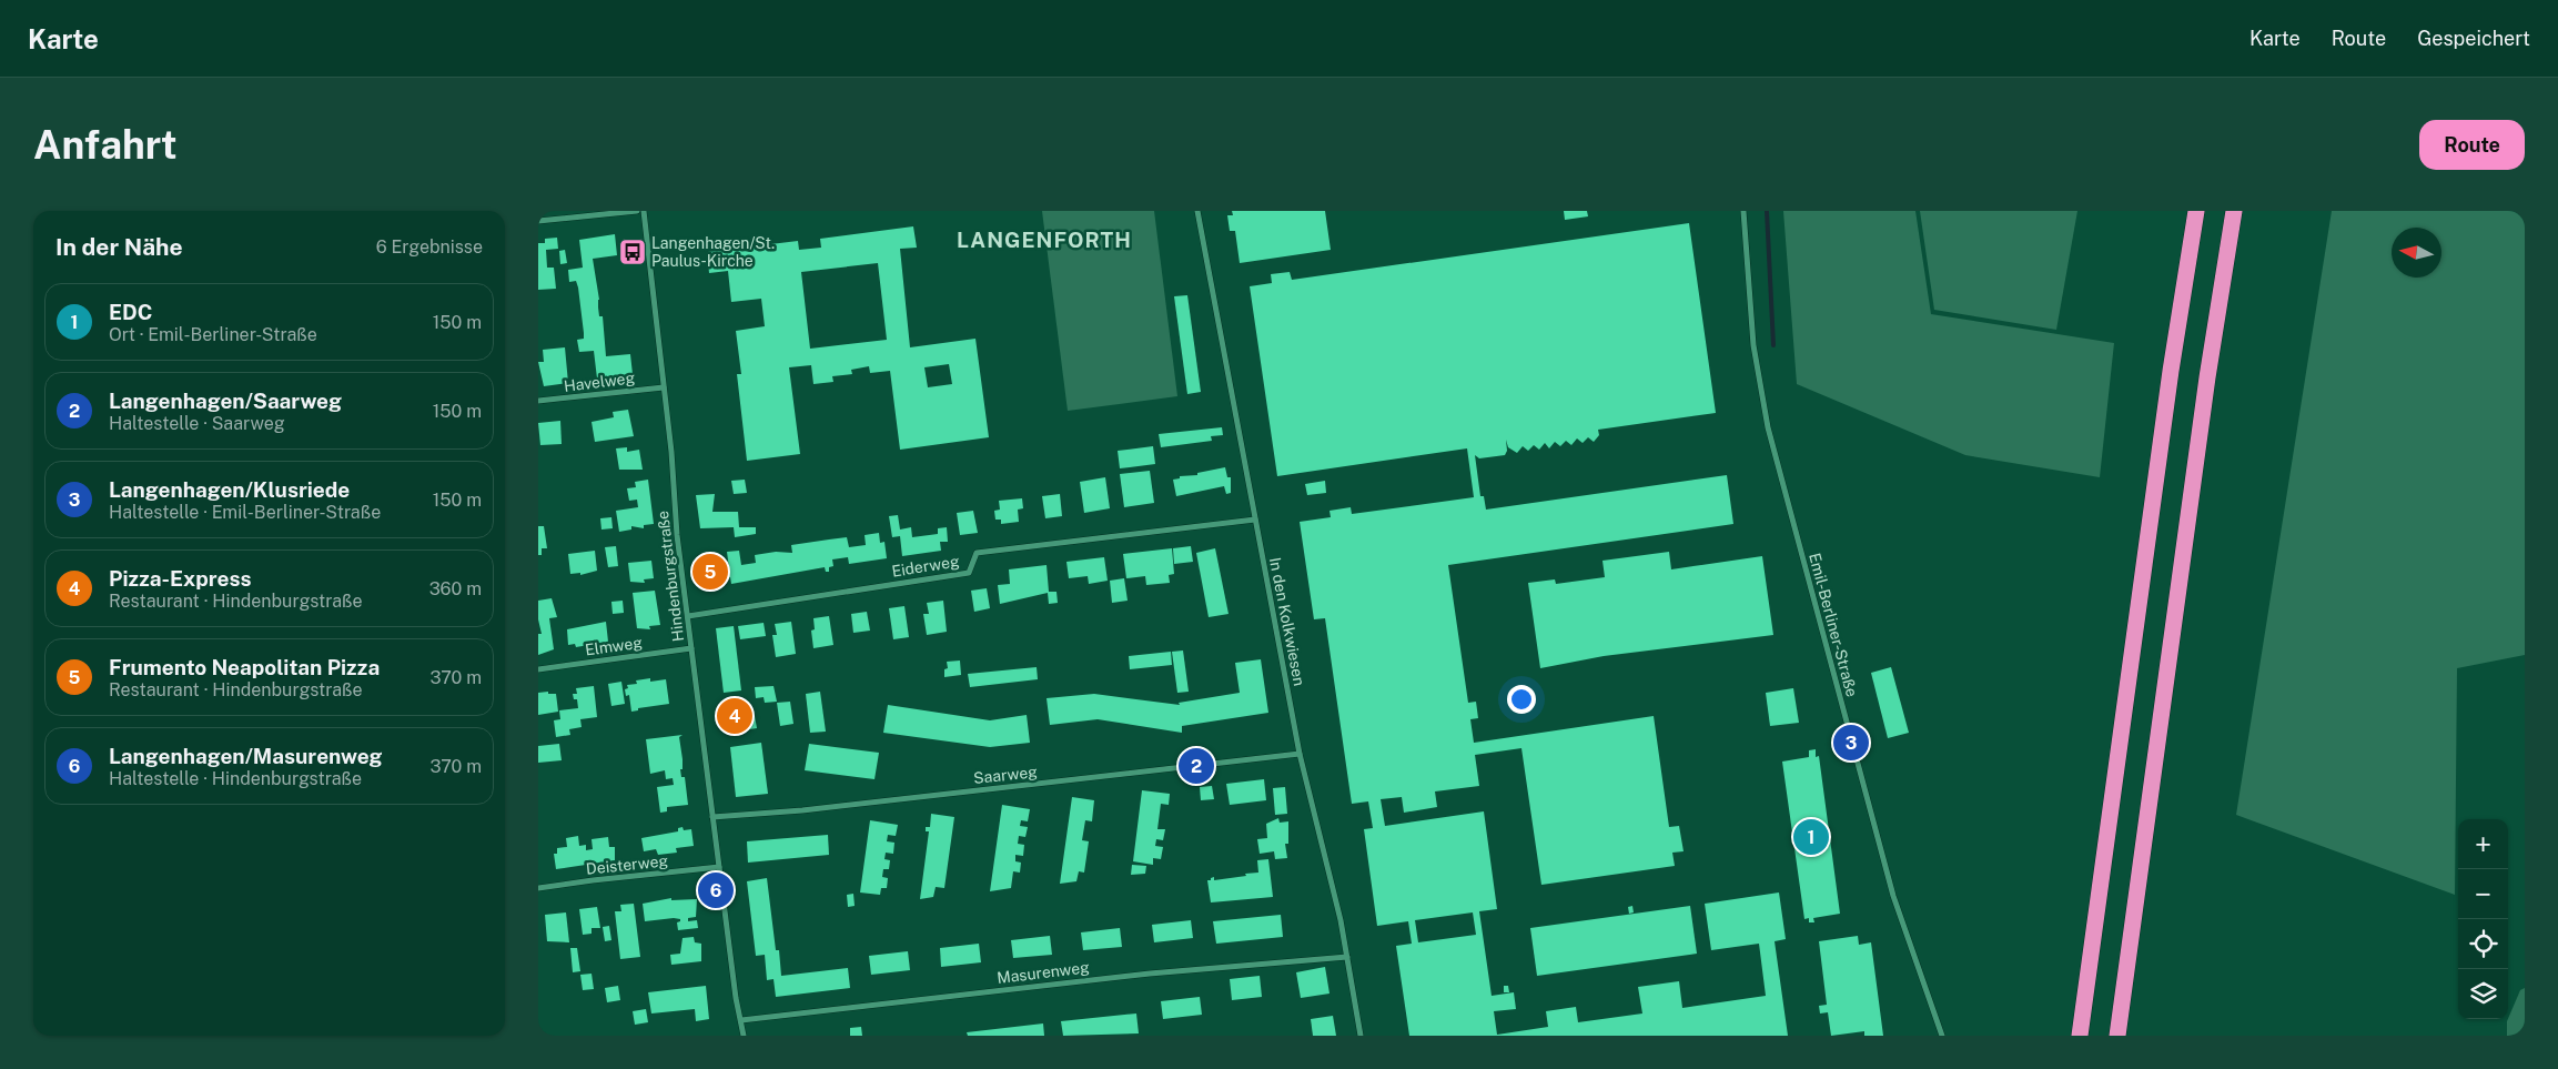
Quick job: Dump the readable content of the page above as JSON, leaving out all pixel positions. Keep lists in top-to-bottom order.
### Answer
{
  "streets": {
    "street": [
      "Havelweg",
      "Eiderweg",
      "Hindenburgstraße",
      "In den Kolkwiesen",
      "Emil-Berliner-Straße",
      "Elmweg",
      "Saarweg",
      "Deisterweg",
      "Masurenweg"
    ]
  },
  "crossings": [
    ["Havelweg", "Hindenburgstraße"],
    ["Eiderweg", "Hindenburgstraße"],
    ["Eiderweg", "In den Kolkwiesen"],
    ["Hindenburgstraße", "Elmweg"],
    ["Hindenburgstraße", "Saarweg"],
    ["Hindenburgstraße", "Deisterweg"],
    ["Hindenburgstraße", "Masurenweg"],
    ["In den Kolkwiesen", "Saarweg"],
    ["In den Kolkwiesen", "Masurenweg"]
  ],
  "districts": ["LANGENFORTH"],
  "places": {
    "bus stop": ["Langenhagen/St. Paulus-Kirche"]
  },
  "north": "left",
  "page": {
    "header": "Karte",
    "nav": ["Karte", "Route", "Gespeichert"],
    "buttons": "Route",
    "title": "Anfahrt",
    "heading": ["In der Nähe", "6 Ergebnisse"],
    "list": [
      {
        "mark": "1",
        "name": "EDC",
        "note": "Ort · Emil-Berliner-Straße",
        "value": "150 m"
      },
      {
        "mark": "2",
        "name": "Langenhagen/Saarweg",
        "note": "Haltestelle · Saarweg",
        "value": "150 m"
      },
      {
        "mark": "3",
        "name": "Langenhagen/Klusriede",
        "note": "Haltestelle · Emil-Berliner-Straße",
        "value": "150 m"
      },
      {
        "mark": "4",
        "name": "Pizza-Express",
        "note": "Restaurant · Hindenburgstraße",
        "value": "360 m"
      },
      {
        "mark": "5",
        "name": "Frumento Neapolitan Pizza",
        "note": "Restaurant · Hindenburgstraße",
        "value": "370 m"
      },
      {
        "mark": "6",
        "name": "Langenhagen/Masurenweg",
        "note": "Haltestelle · Hindenburgstraße",
        "value": "370 m"
      }
    ],
    "pins": [
      "5",
      "4",
      "3",
      "2",
      "1",
      "6"
    ],
    "map_buttons": ["+", "−"]
  }
}
